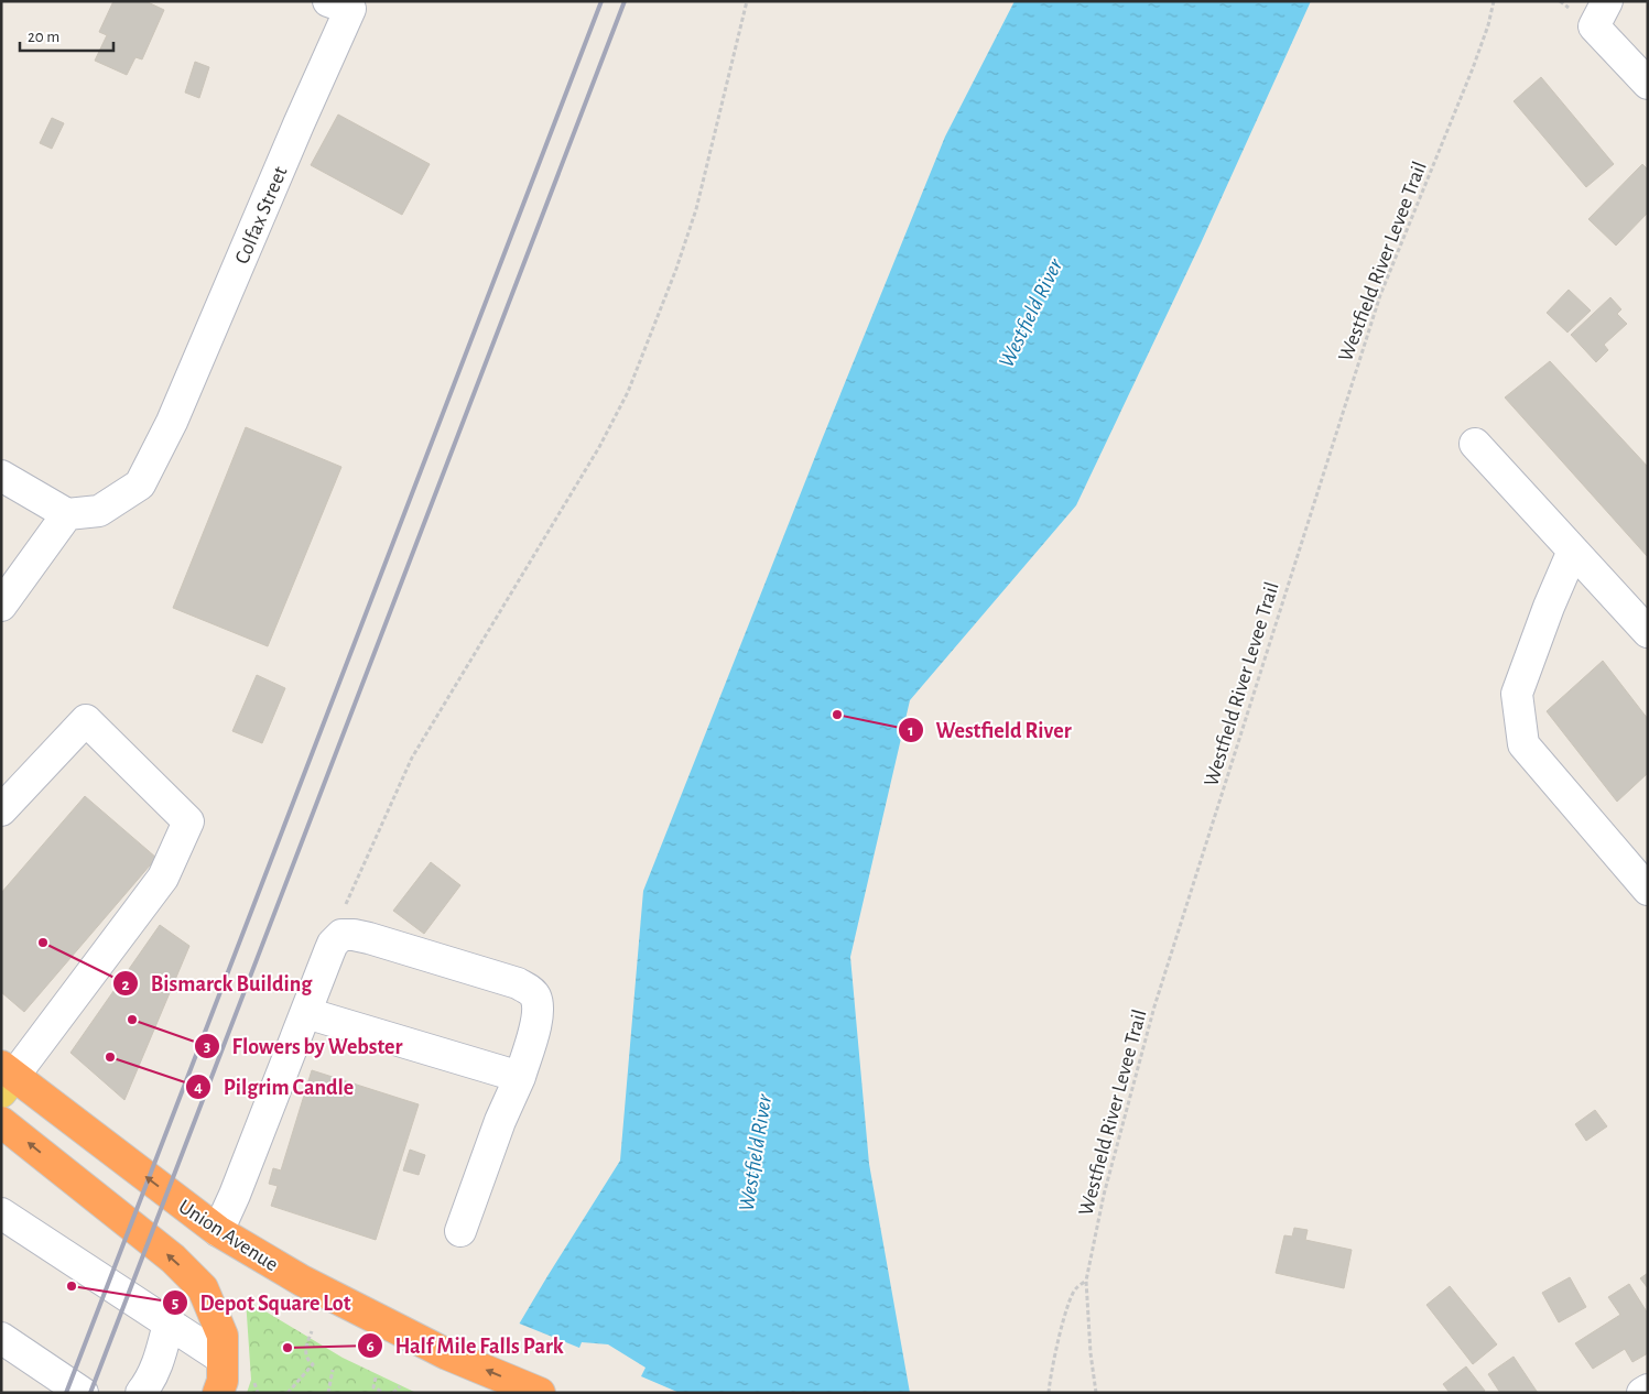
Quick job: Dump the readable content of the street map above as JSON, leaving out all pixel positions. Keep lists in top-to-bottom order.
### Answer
{
  "streets": {
    "highway": ["Union Avenue"],
    "street": ["Colfax Street"],
    "path": ["Westfield River Levee Trail"]
  },
  "water": ["Westfield River"],
  "places": [
    "Westfield River",
    "Bismarck Building",
    "Flowers by Webster",
    "Pilgrim Candle",
    "Depot Square Lot",
    "Half Mile Falls Park"
  ],
  "scale_bar": "20 m"
}
